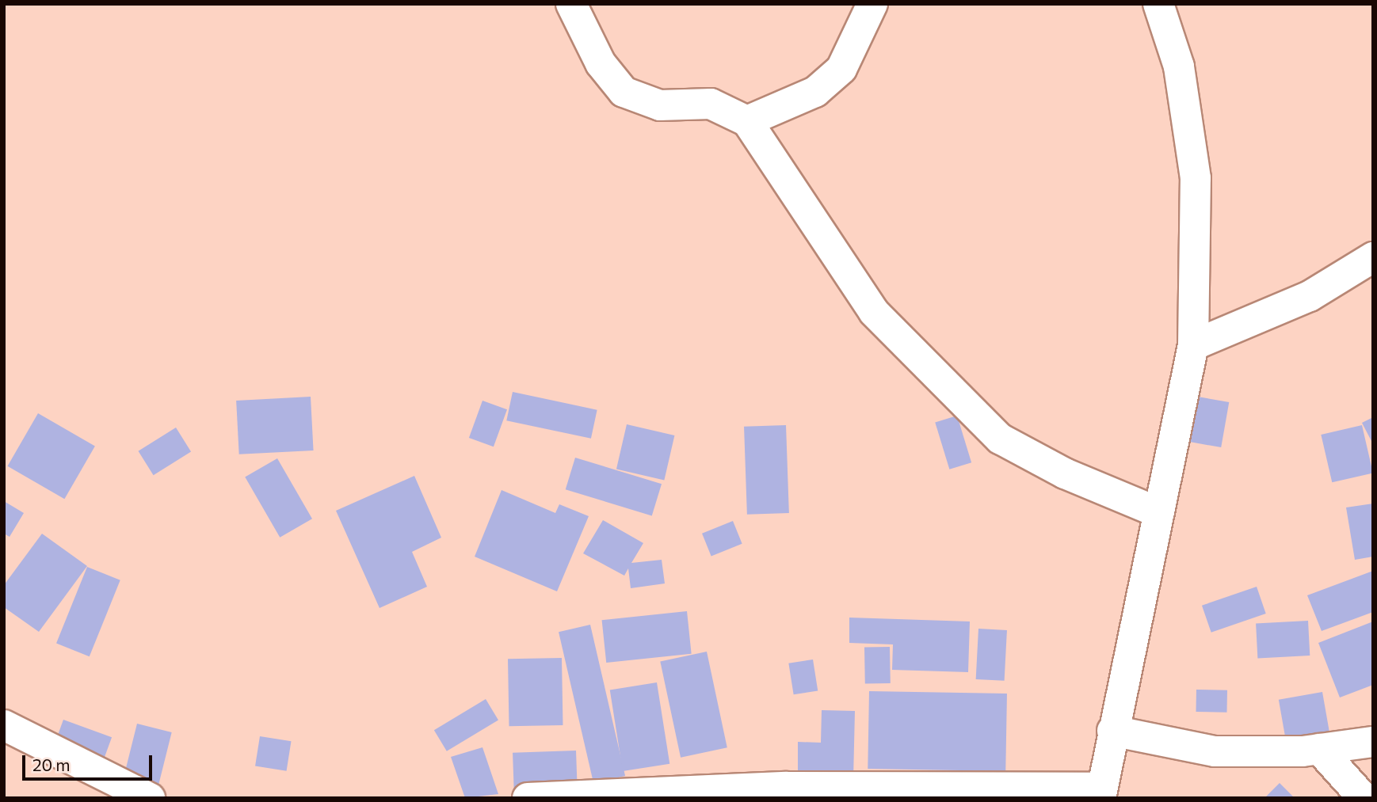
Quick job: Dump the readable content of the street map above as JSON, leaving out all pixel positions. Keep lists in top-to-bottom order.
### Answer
{
  "scale_bar": "20 m"
}
